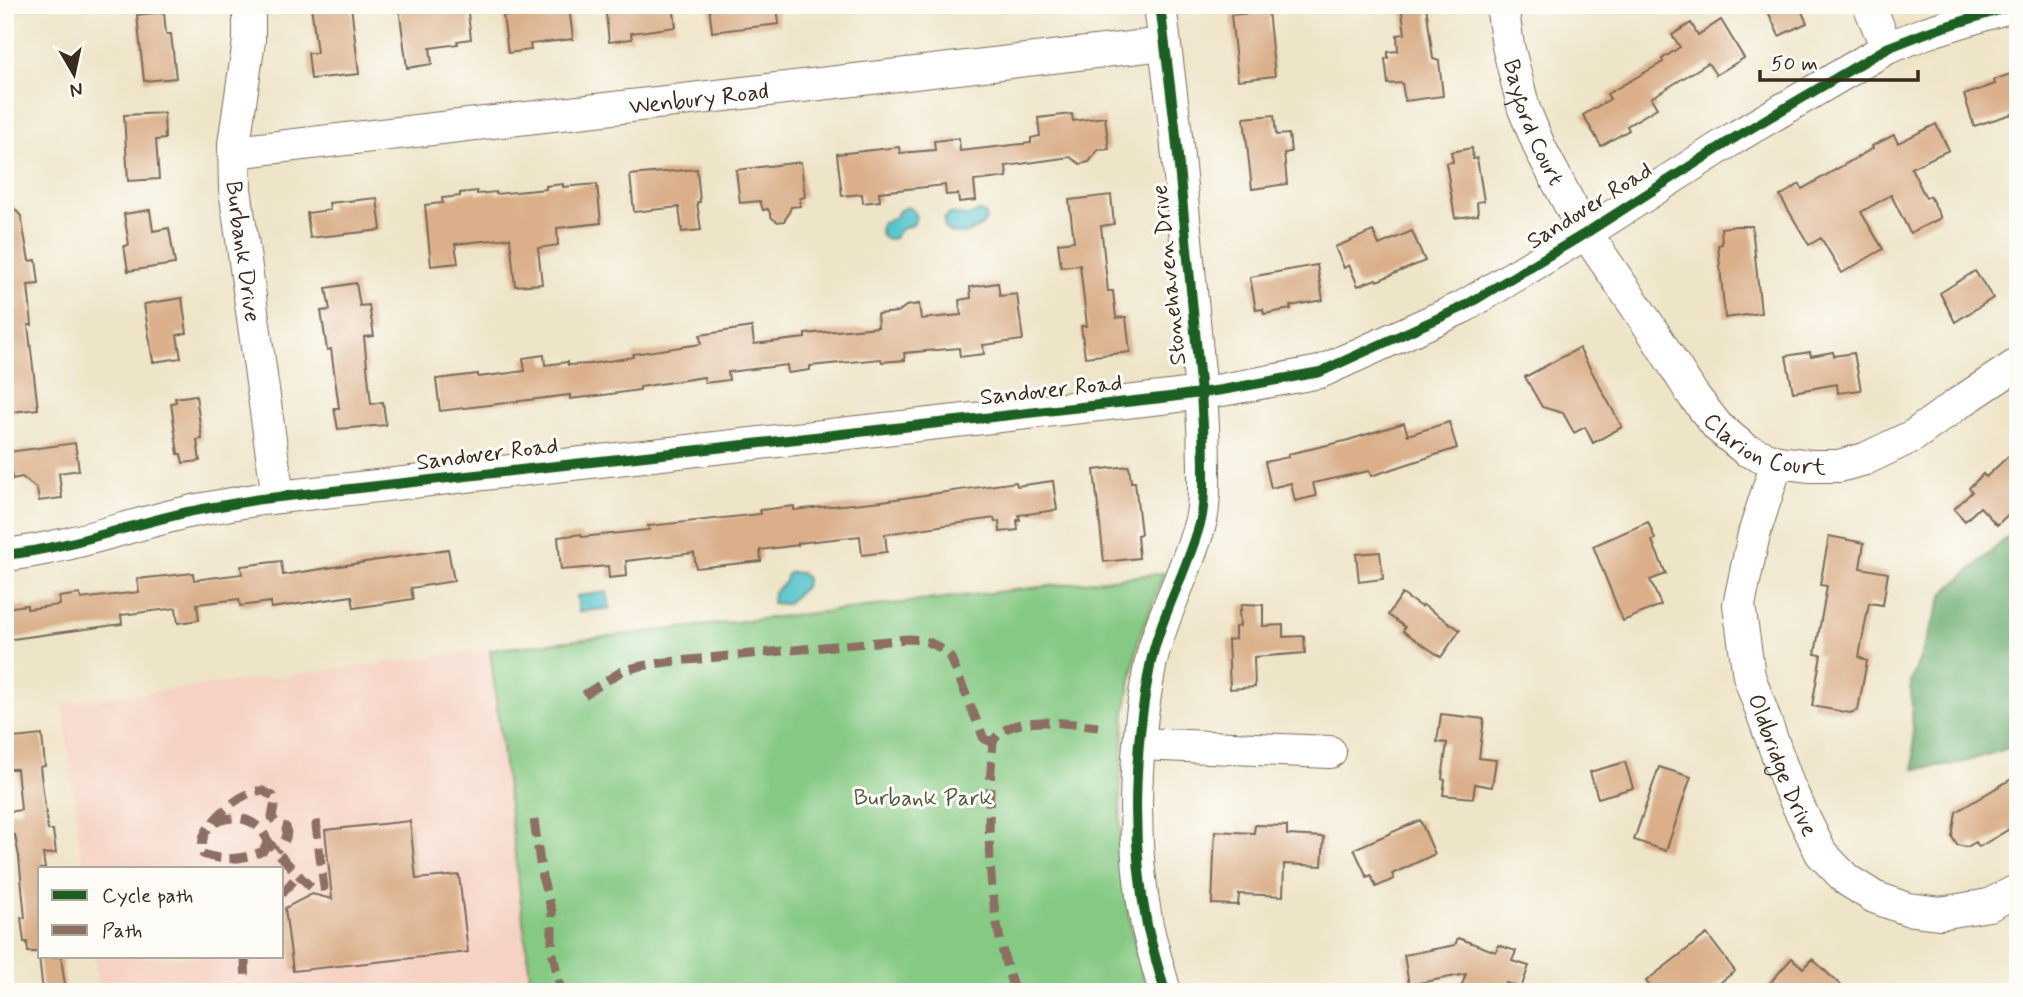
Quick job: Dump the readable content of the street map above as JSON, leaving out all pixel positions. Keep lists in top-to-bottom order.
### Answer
{
  "streets": {
    "street": [
      "Wenbury Road",
      "Bayford Court",
      "Sandover Road",
      "Burbank Drive",
      "Stonehaven Drive",
      "Clarion Court",
      "Oldbridge Drive"
    ]
  },
  "crossings": [
    ["Wenbury Road", "Burbank Drive"],
    ["Wenbury Road", "Stonehaven Drive"],
    ["Bayford Court", "Sandover Road"],
    ["Bayford Court", "Clarion Court"],
    ["Sandover Road", "Burbank Drive"],
    ["Sandover Road", "Stonehaven Drive"],
    ["Sandover Road", "Clarion Court"],
    ["Clarion Court", "Oldbridge Drive"]
  ],
  "parks": ["Burbank Park"],
  "legend": ["Cycle path", "Path"],
  "scale_bar": "50 m",
  "north": "bottom"
}
